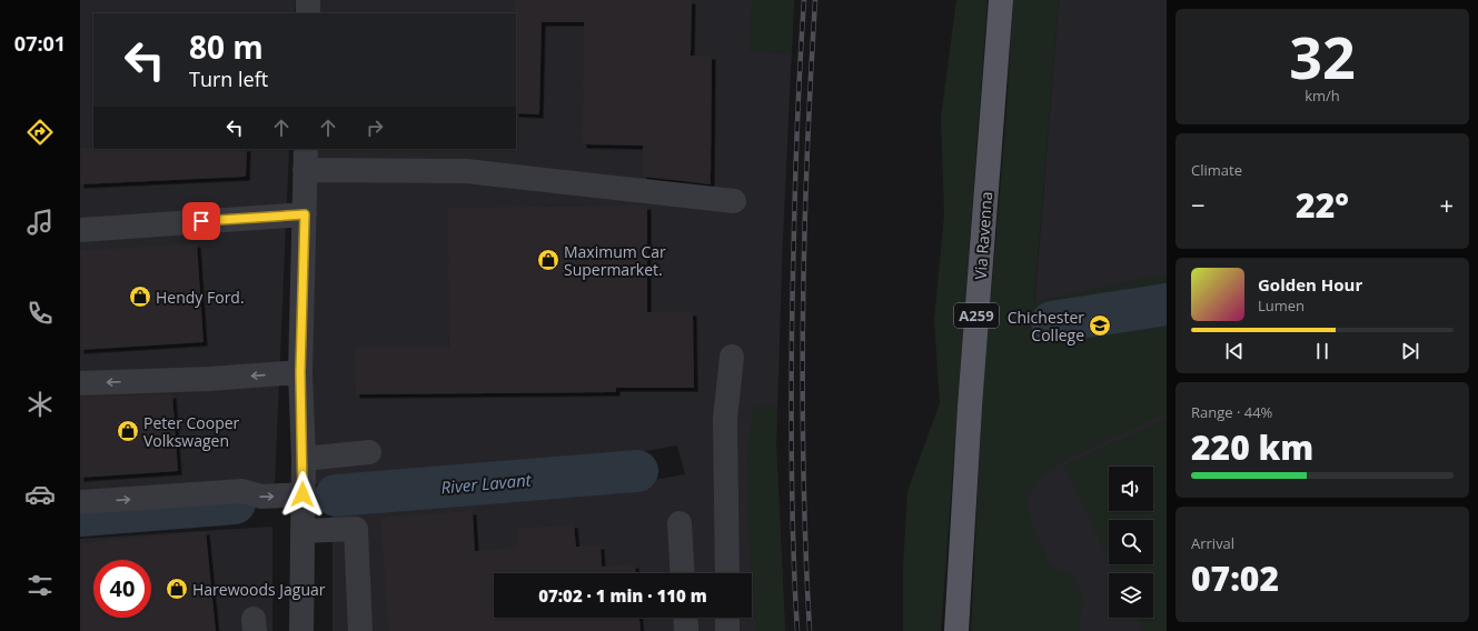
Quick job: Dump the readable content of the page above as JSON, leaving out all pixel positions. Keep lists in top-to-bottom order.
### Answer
{
  "streets": {
    "main road": ["Via Ravenna", "A259"]
  },
  "water": ["River Lavant"],
  "places": {
    "shop": [
      "Maximum Car Supermarket.",
      "Hendy Ford.",
      "Peter Cooper Volkswagen",
      "Harewoods Jaguar"
    ],
    "school or university": ["Chichester College"]
  },
  "page": {
    "tabs": "07:01",
    "tile": [
      ["32", "km/h"],
      "Climate",
      ["Range · 44%", "220 km"],
      ["Arrival", "07:02"]
    ],
    "turn": ["80 m", "Turn left"],
    "heat": ["−", "22°", "+"],
    "song": ["Golden Hour", "Lumen"],
    "limit": "40",
    "trip": "07:02 · 1 min · 110 m"
  }
}
